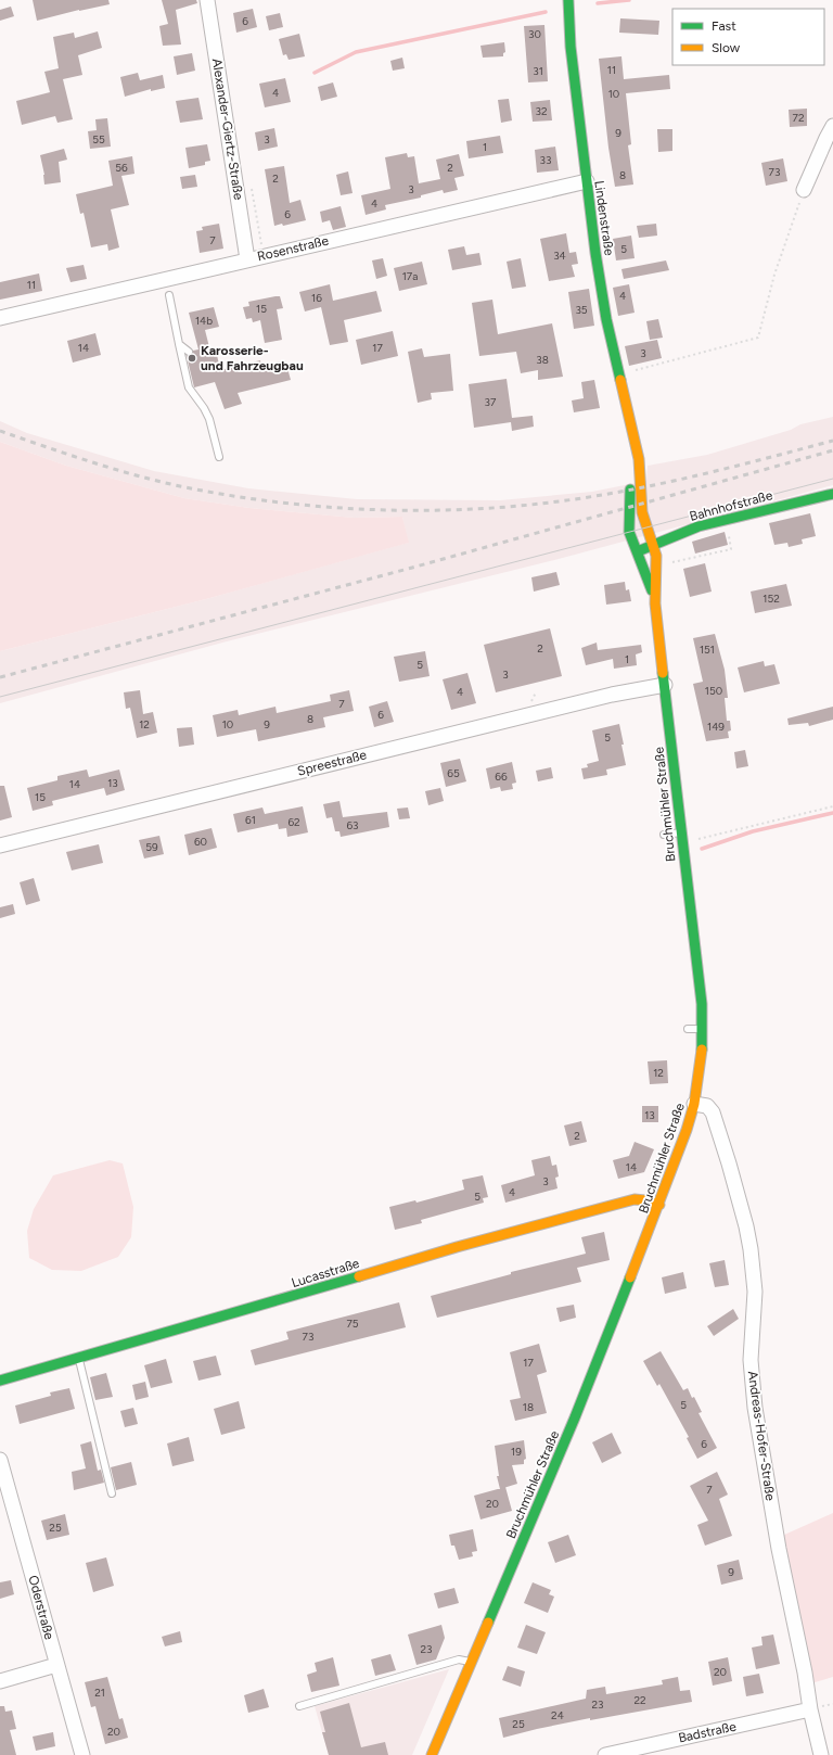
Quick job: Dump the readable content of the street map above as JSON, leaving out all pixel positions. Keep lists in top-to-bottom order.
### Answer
{
  "streets": {
    "street": [
      "Alexander-Giertz-Straße",
      "Lindenstraße",
      "Rosenstraße",
      "Bahnhofstraße",
      "Spreestraße",
      "Bruchmühler Straße",
      "Lucasstraße",
      "Andreas-Hofer-Straße",
      "Oderstraße",
      "Badstraße"
    ]
  },
  "crossings": [
    ["Alexander-Giertz-Straße", "Rosenstraße"],
    ["Lindenstraße", "Rosenstraße"],
    ["Lindenstraße", "Bahnhofstraße"],
    ["Lindenstraße", "Bruchmühler Straße"],
    ["Bahnhofstraße", "Bruchmühler Straße"],
    ["Spreestraße", "Bruchmühler Straße"],
    ["Bruchmühler Straße", "Lucasstraße"],
    ["Bruchmühler Straße", "Andreas-Hofer-Straße"],
    ["Andreas-Hofer-Straße", "Badstraße"]
  ],
  "places": ["Karosserie- und Fahrzeugbau"],
  "house_numbers": [
    "6",
    "30",
    "11",
    "31",
    "4",
    "10",
    "32",
    "72",
    "9",
    "55",
    "3",
    "1",
    "33",
    "56",
    "2",
    "73",
    "8",
    "2",
    "3",
    "4",
    "6",
    "7",
    "5",
    "34",
    "17a",
    "11",
    "4",
    "16",
    "15",
    "35",
    "14b",
    "14",
    "17",
    "3",
    "38",
    "37",
    "152",
    "2",
    "151",
    "1",
    "5",
    "3",
    "150",
    "4",
    "7",
    "6",
    "8",
    "12",
    "10",
    "9",
    "149",
    "5",
    "65",
    "66",
    "13",
    "14",
    "15",
    "61",
    "62",
    "63",
    "60",
    "59",
    "12",
    "13",
    "2",
    "14",
    "3",
    "4",
    "5",
    "75",
    "73",
    "17",
    "5",
    "18",
    "6",
    "19",
    "7",
    "20",
    "25",
    "9",
    "23",
    "20",
    "21",
    "22",
    "23",
    "24",
    "25",
    "20"
  ],
  "legend": ["Fast", "Slow"]
}
